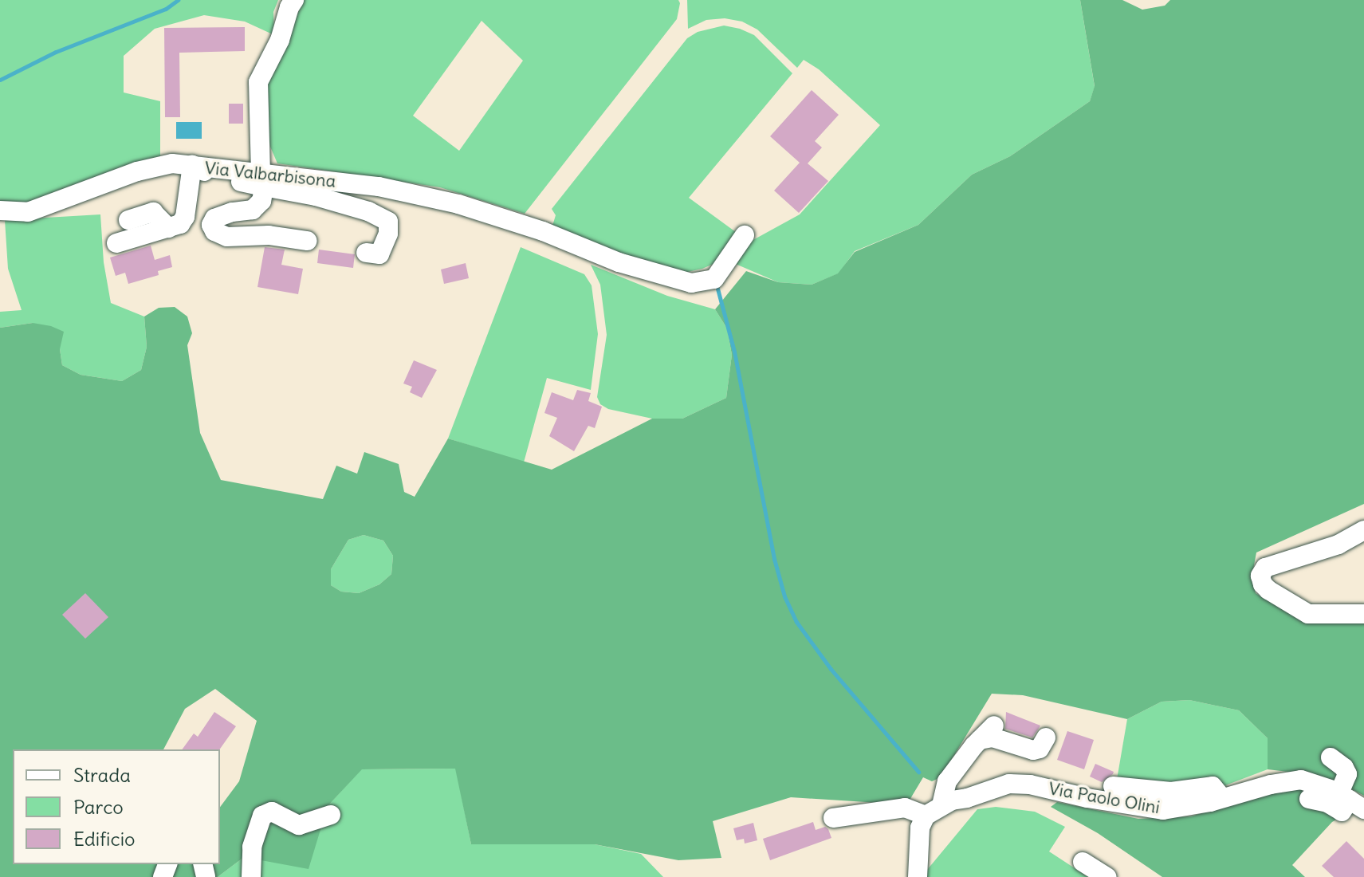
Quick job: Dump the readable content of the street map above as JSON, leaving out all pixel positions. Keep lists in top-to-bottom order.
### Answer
{
  "streets": {
    "street": ["Via Valbarbisona", "Via Paolo Olini"]
  },
  "legend": ["Strada", "Parco", "Edificio"]
}
